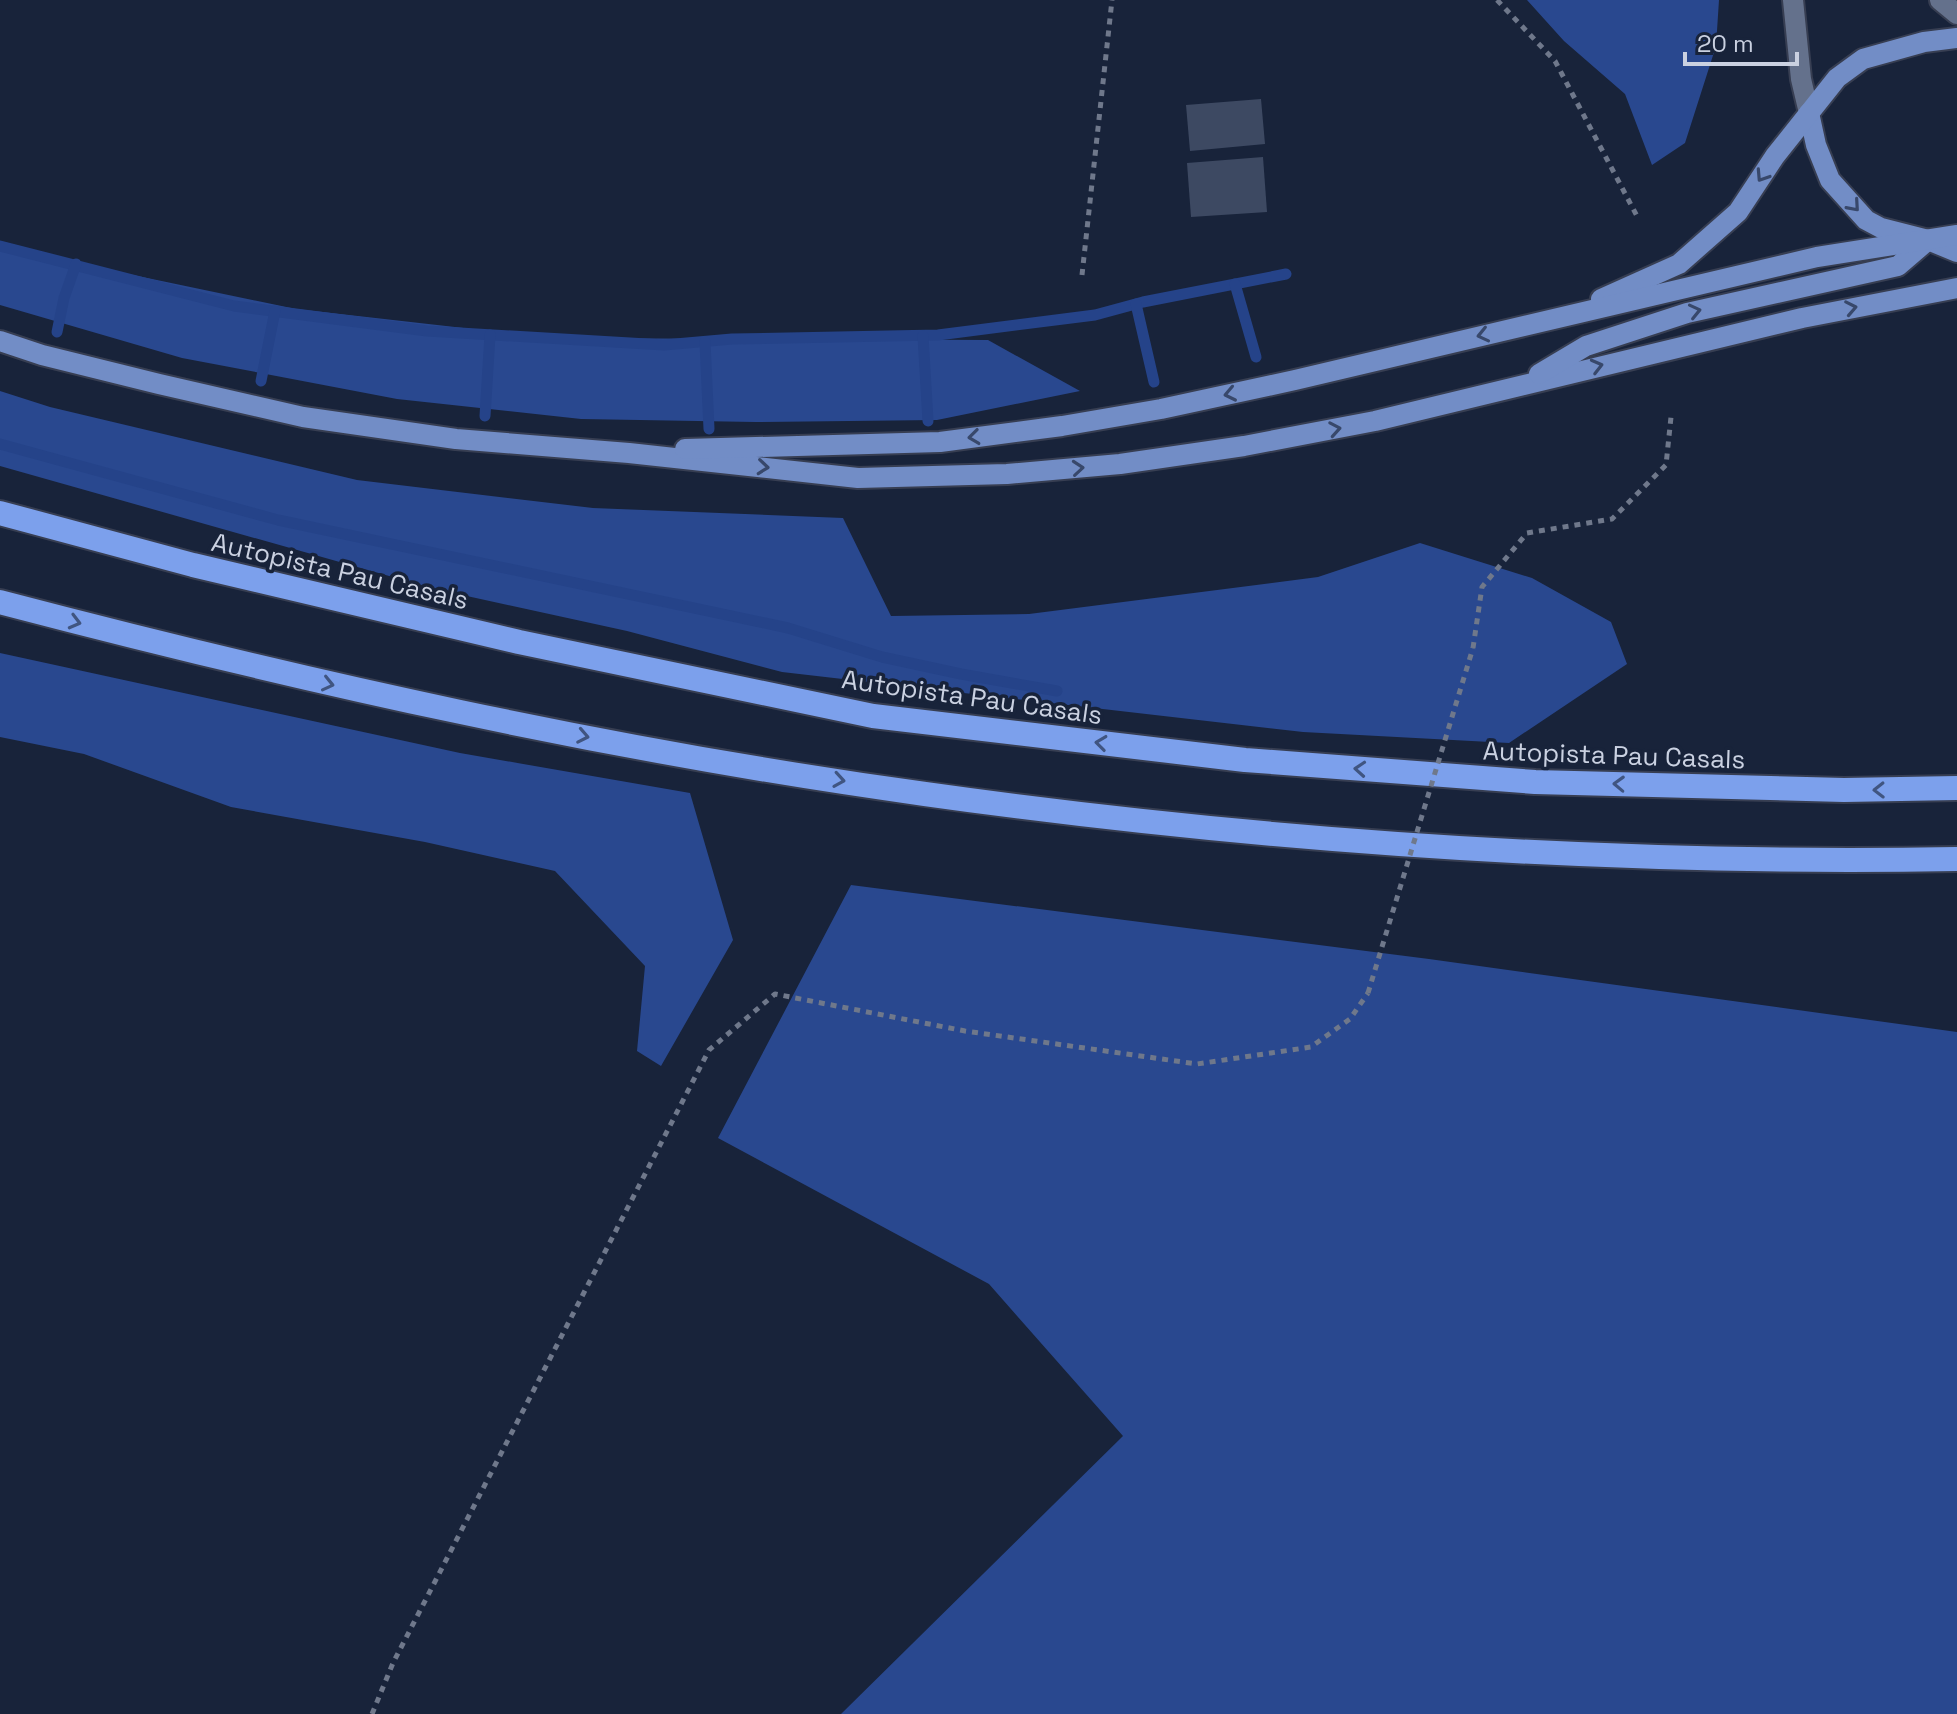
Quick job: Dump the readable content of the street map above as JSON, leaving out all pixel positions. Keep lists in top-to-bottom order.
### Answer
{
  "streets": {
    "highway": ["Autopista Pau Casals"]
  },
  "scale_bar": "20 m"
}
